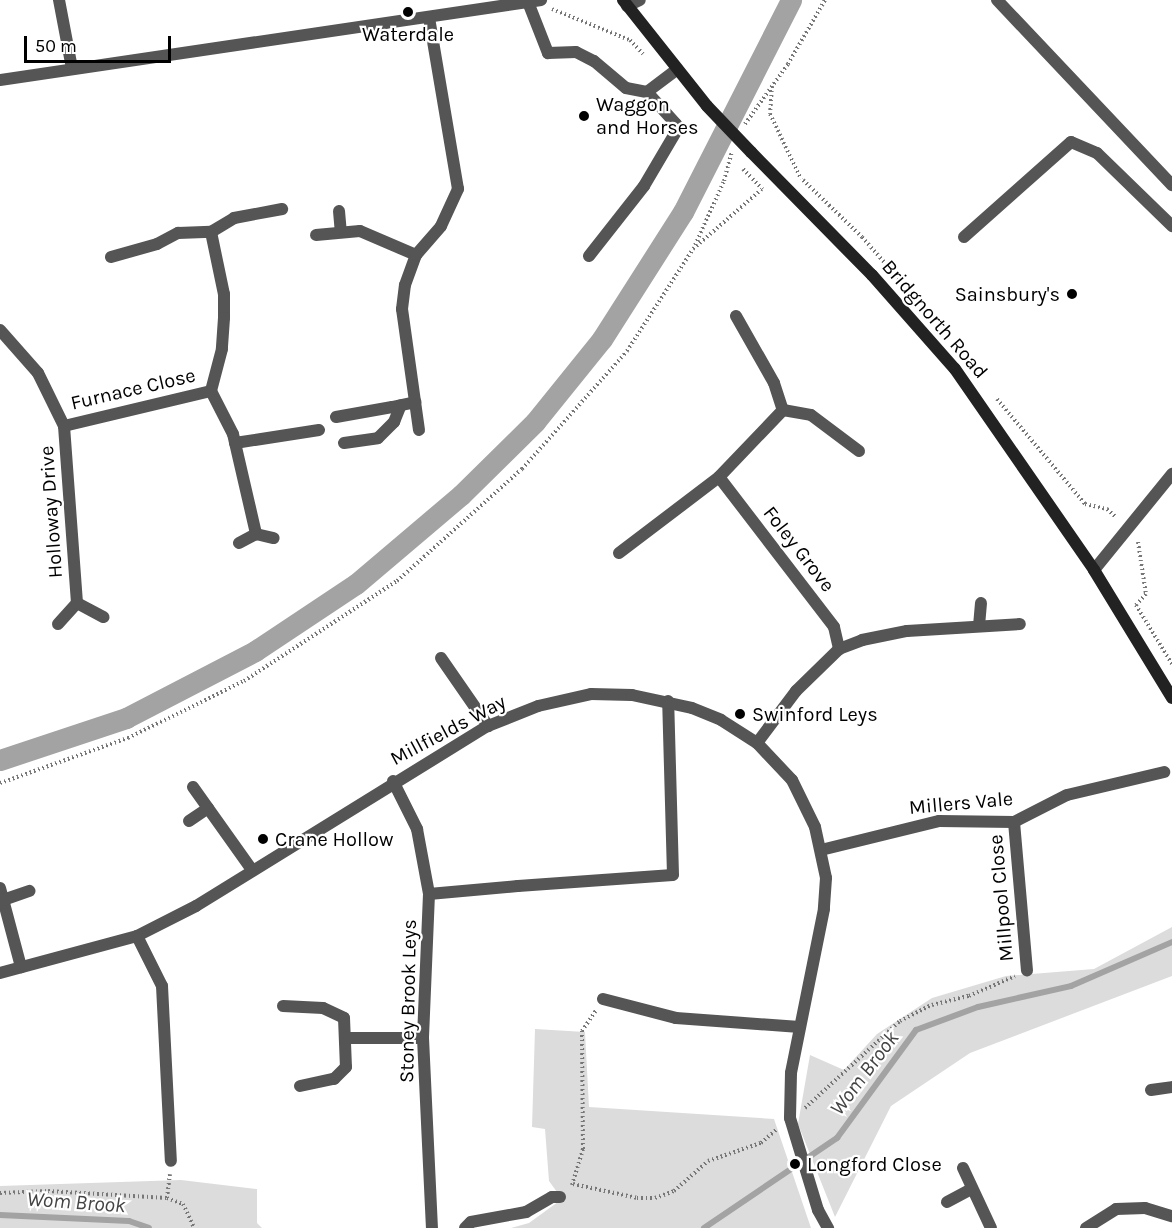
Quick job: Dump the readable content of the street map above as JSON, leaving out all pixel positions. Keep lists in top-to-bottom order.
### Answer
{
  "streets": {
    "main road": ["Bridgnorth Road"],
    "street": [
      "Furnace Close",
      "Holloway Drive",
      "Foley Grove",
      "Millfields Way",
      "Millers Vale",
      "Millpool Close",
      "Stoney Brook Leys"
    ]
  },
  "crossings": [
    ["Furnace Close", "Holloway Drive"],
    ["Millfields Way", "Millers Vale"],
    ["Millfields Way", "Stoney Brook Leys"],
    ["Millers Vale", "Millpool Close"]
  ],
  "water": ["Wom Brook"],
  "places": [
    "Waterdale",
    "Waggon and Horses",
    "Sainsbury's",
    "Swinford Leys",
    "Crane Hollow",
    "Longford Close"
  ],
  "scale_bar": "50 m"
}
